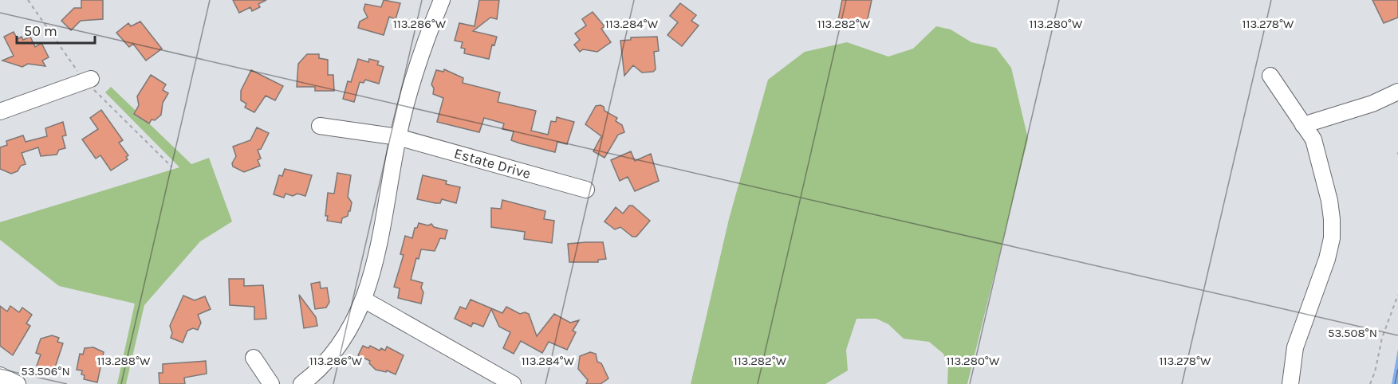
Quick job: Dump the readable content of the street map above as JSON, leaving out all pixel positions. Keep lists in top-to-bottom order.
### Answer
{
  "streets": {
    "street": ["Estate Drive"]
  },
  "scale_bar": "50 m",
  "coordinates": [
    "113.286°W",
    "113.282°W",
    "113.280°W",
    "113.278°W",
    "113.284°W",
    "53.508°N",
    "113.288°W",
    "53.506°N"
  ]
}
